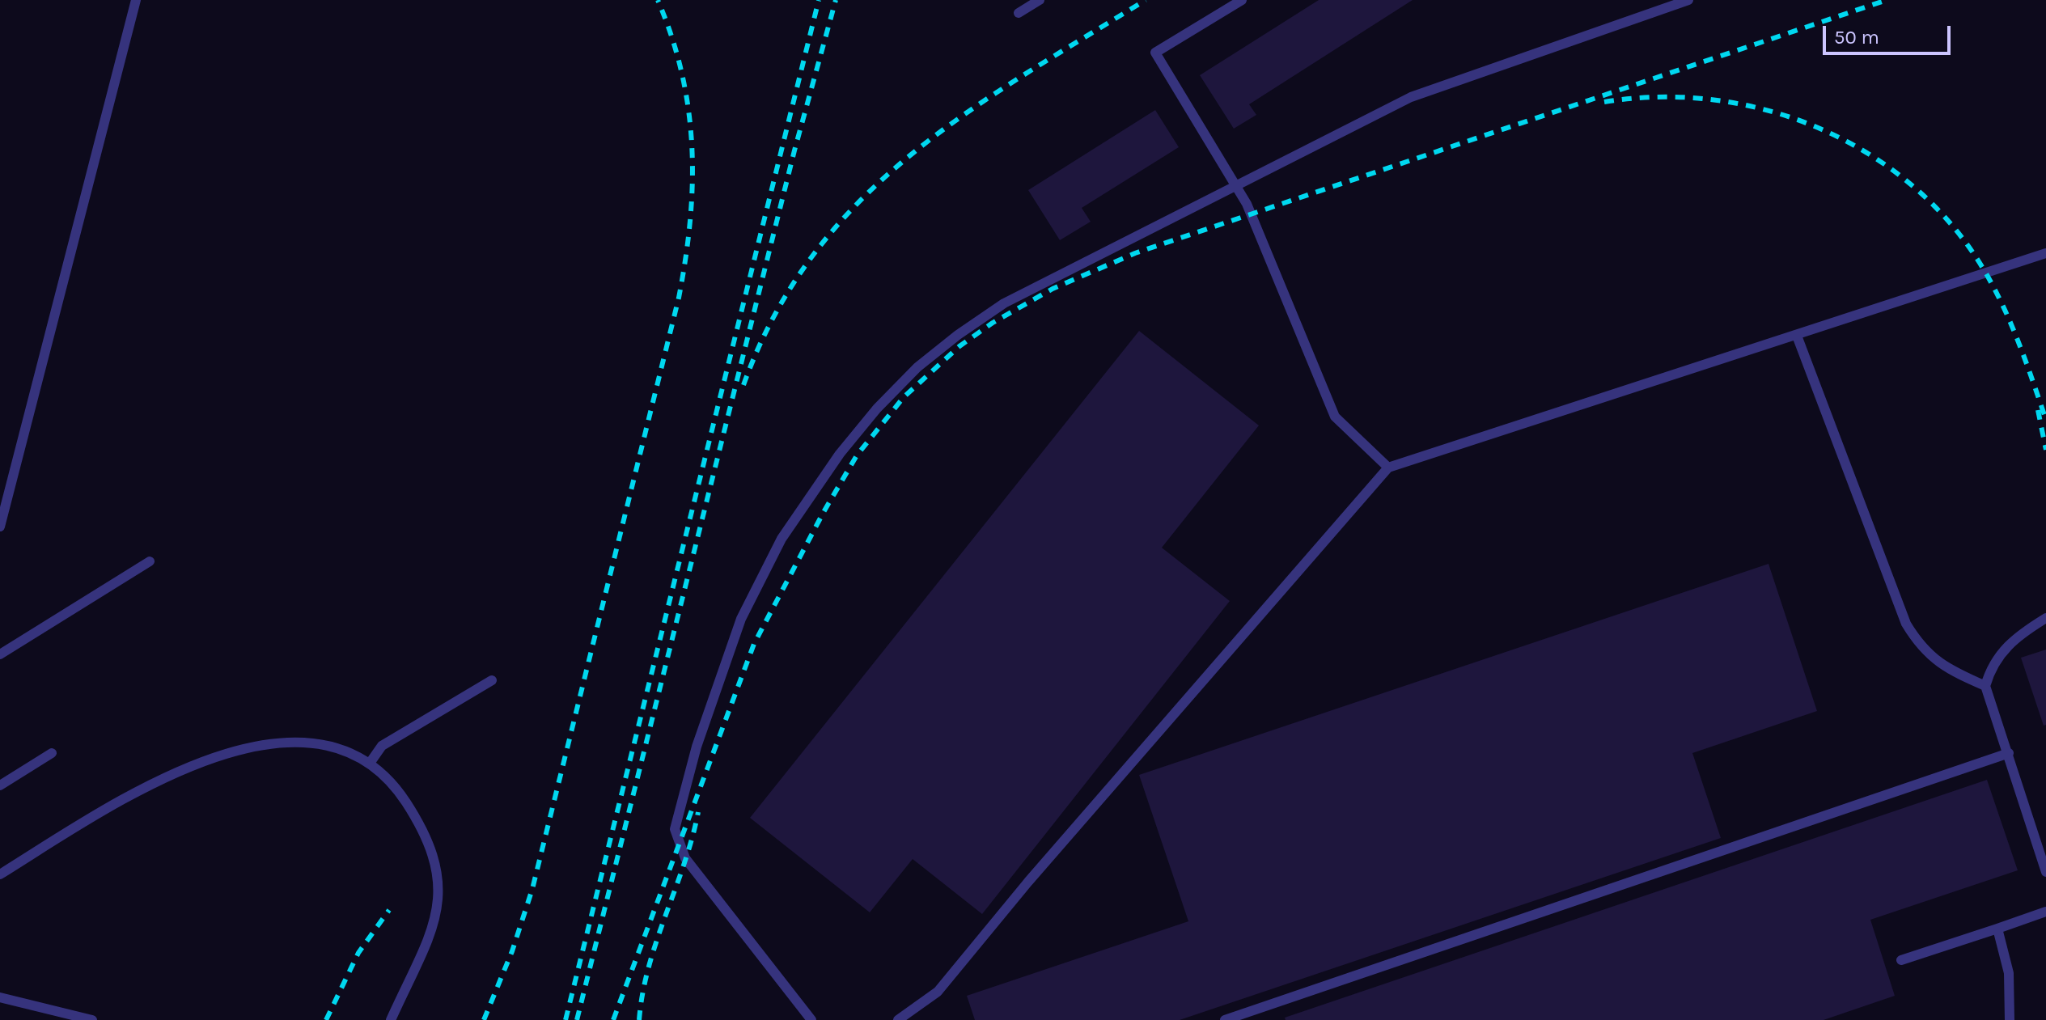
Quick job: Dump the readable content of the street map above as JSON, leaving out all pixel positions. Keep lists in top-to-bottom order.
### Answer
{
  "scale_bar": "50 m"
}
